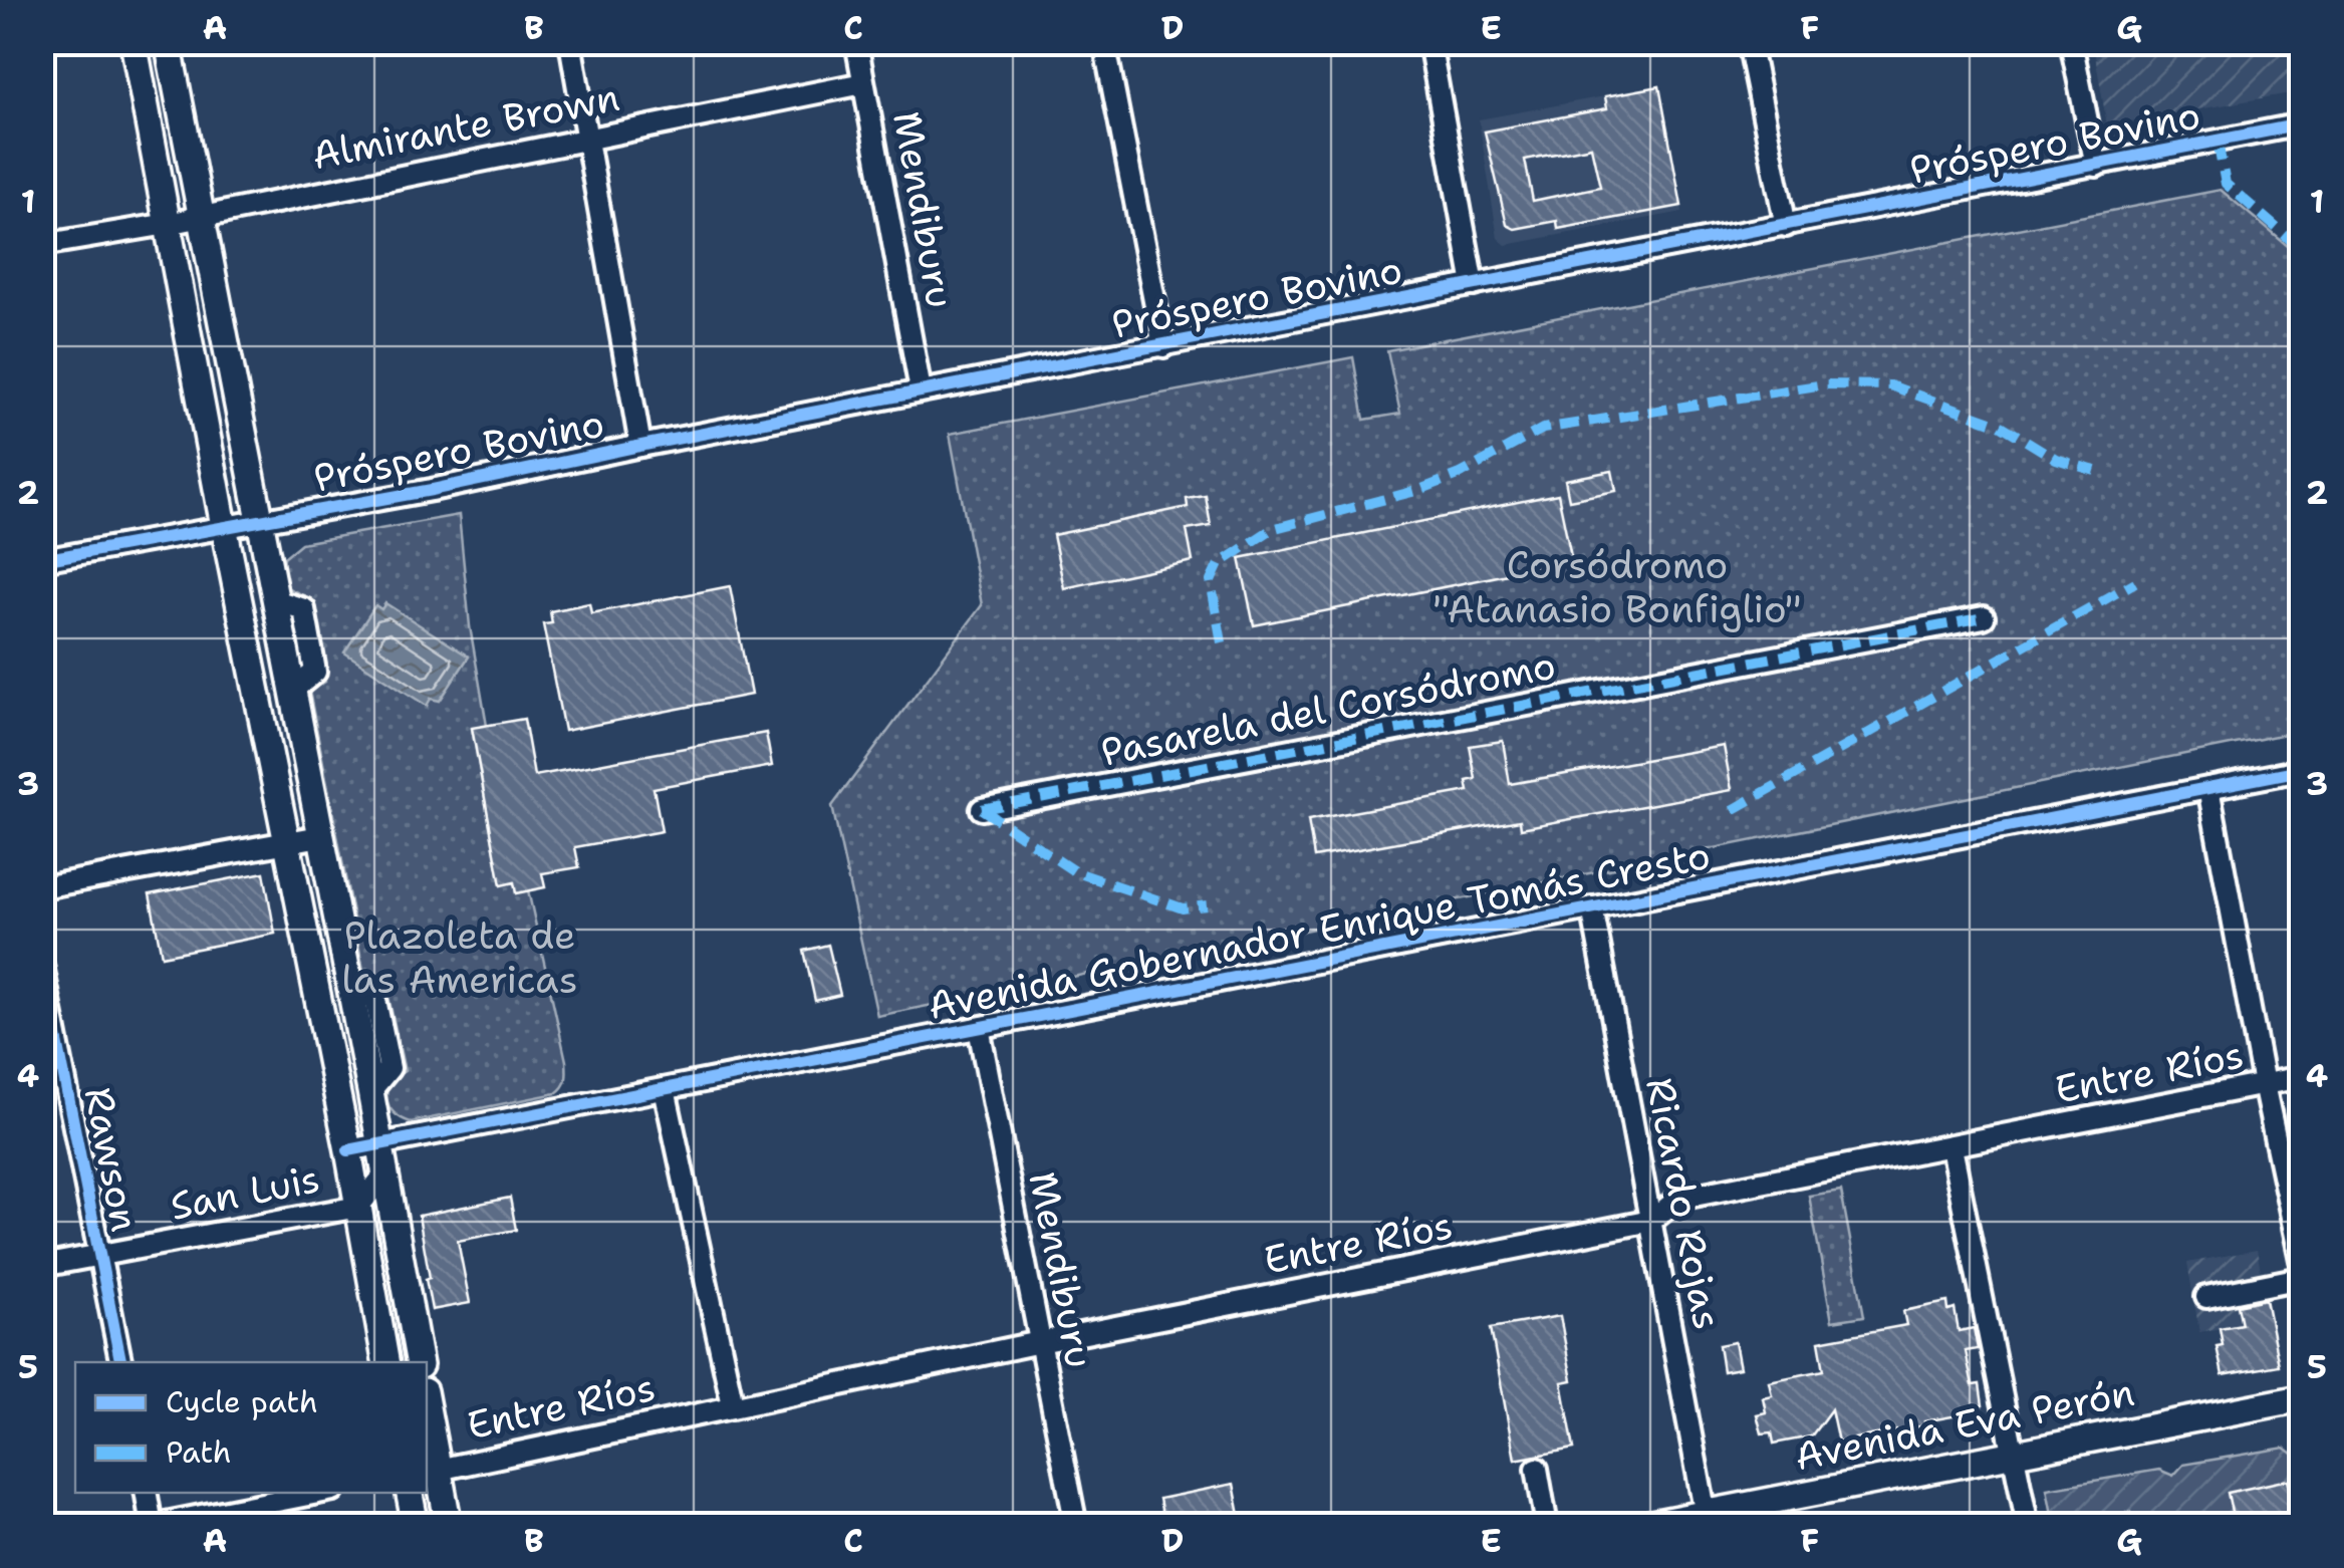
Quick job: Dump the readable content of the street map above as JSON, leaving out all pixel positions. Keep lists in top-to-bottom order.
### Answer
{
  "streets": {
    "main road": ["Avenida Eva Perón"],
    "street": [
      "Almirante Brown",
      "Próspero Bovino",
      "Mendiburu",
      "Pasarela del Corsódromo",
      "Avenida Gobernador Enrique Tomás Cresto",
      "Entre Ríos",
      "Rawson",
      "San Luis",
      "Ricardo Rojas"
    ]
  },
  "crossings": [
    ["Almirante Brown", "Mendiburu"],
    ["Próspero Bovino", "Mendiburu"],
    ["Mendiburu", "Avenida Gobernador Enrique Tomás Cresto"],
    ["Mendiburu", "Entre Ríos"],
    ["Avenida Gobernador Enrique Tomás Cresto", "Ricardo Rojas"],
    ["Entre Ríos", "Ricardo Rojas"],
    ["Rawson", "San Luis"],
    ["Ricardo Rojas", "Avenida Eva Perón"]
  ],
  "parks": ["Corsódromo \"Atanasio Bonfiglio\"", "Plazoleta de las Americas"],
  "legend": ["Cycle path", "Path"],
  "grid": {
    "columns": [
      "A",
      "B",
      "C",
      "D",
      "E",
      "F",
      "G"
    ],
    "rows": [
      "1",
      "2",
      "3",
      "4",
      "5"
    ]
  }
}
